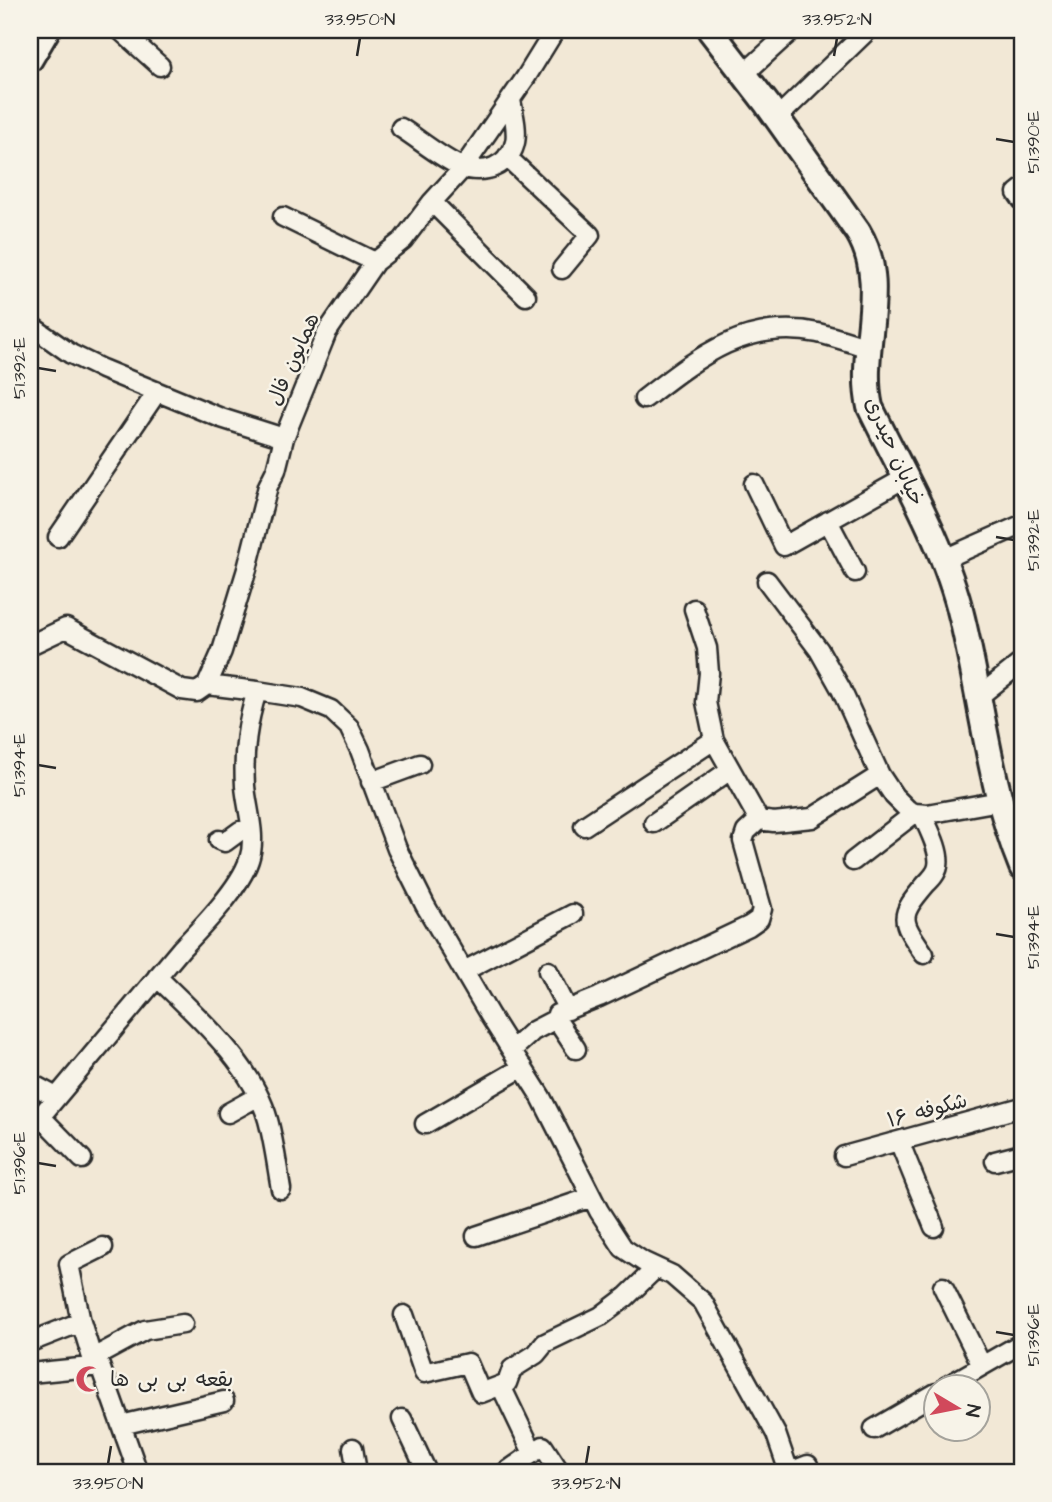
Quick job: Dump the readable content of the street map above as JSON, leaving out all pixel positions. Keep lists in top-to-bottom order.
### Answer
{
  "streets": {
    "street": ["همایون فال", "خیابان حیدری", "شکوفه ۱۶"]
  },
  "places": {
    "mosque": ["بقعه بی بی ها"]
  },
  "north": "right",
  "coordinates": [
    "33.950°N",
    "33.952°N",
    "51.390°E",
    "51.392°E",
    "51.394°E",
    "51.396°E"
  ]
}
